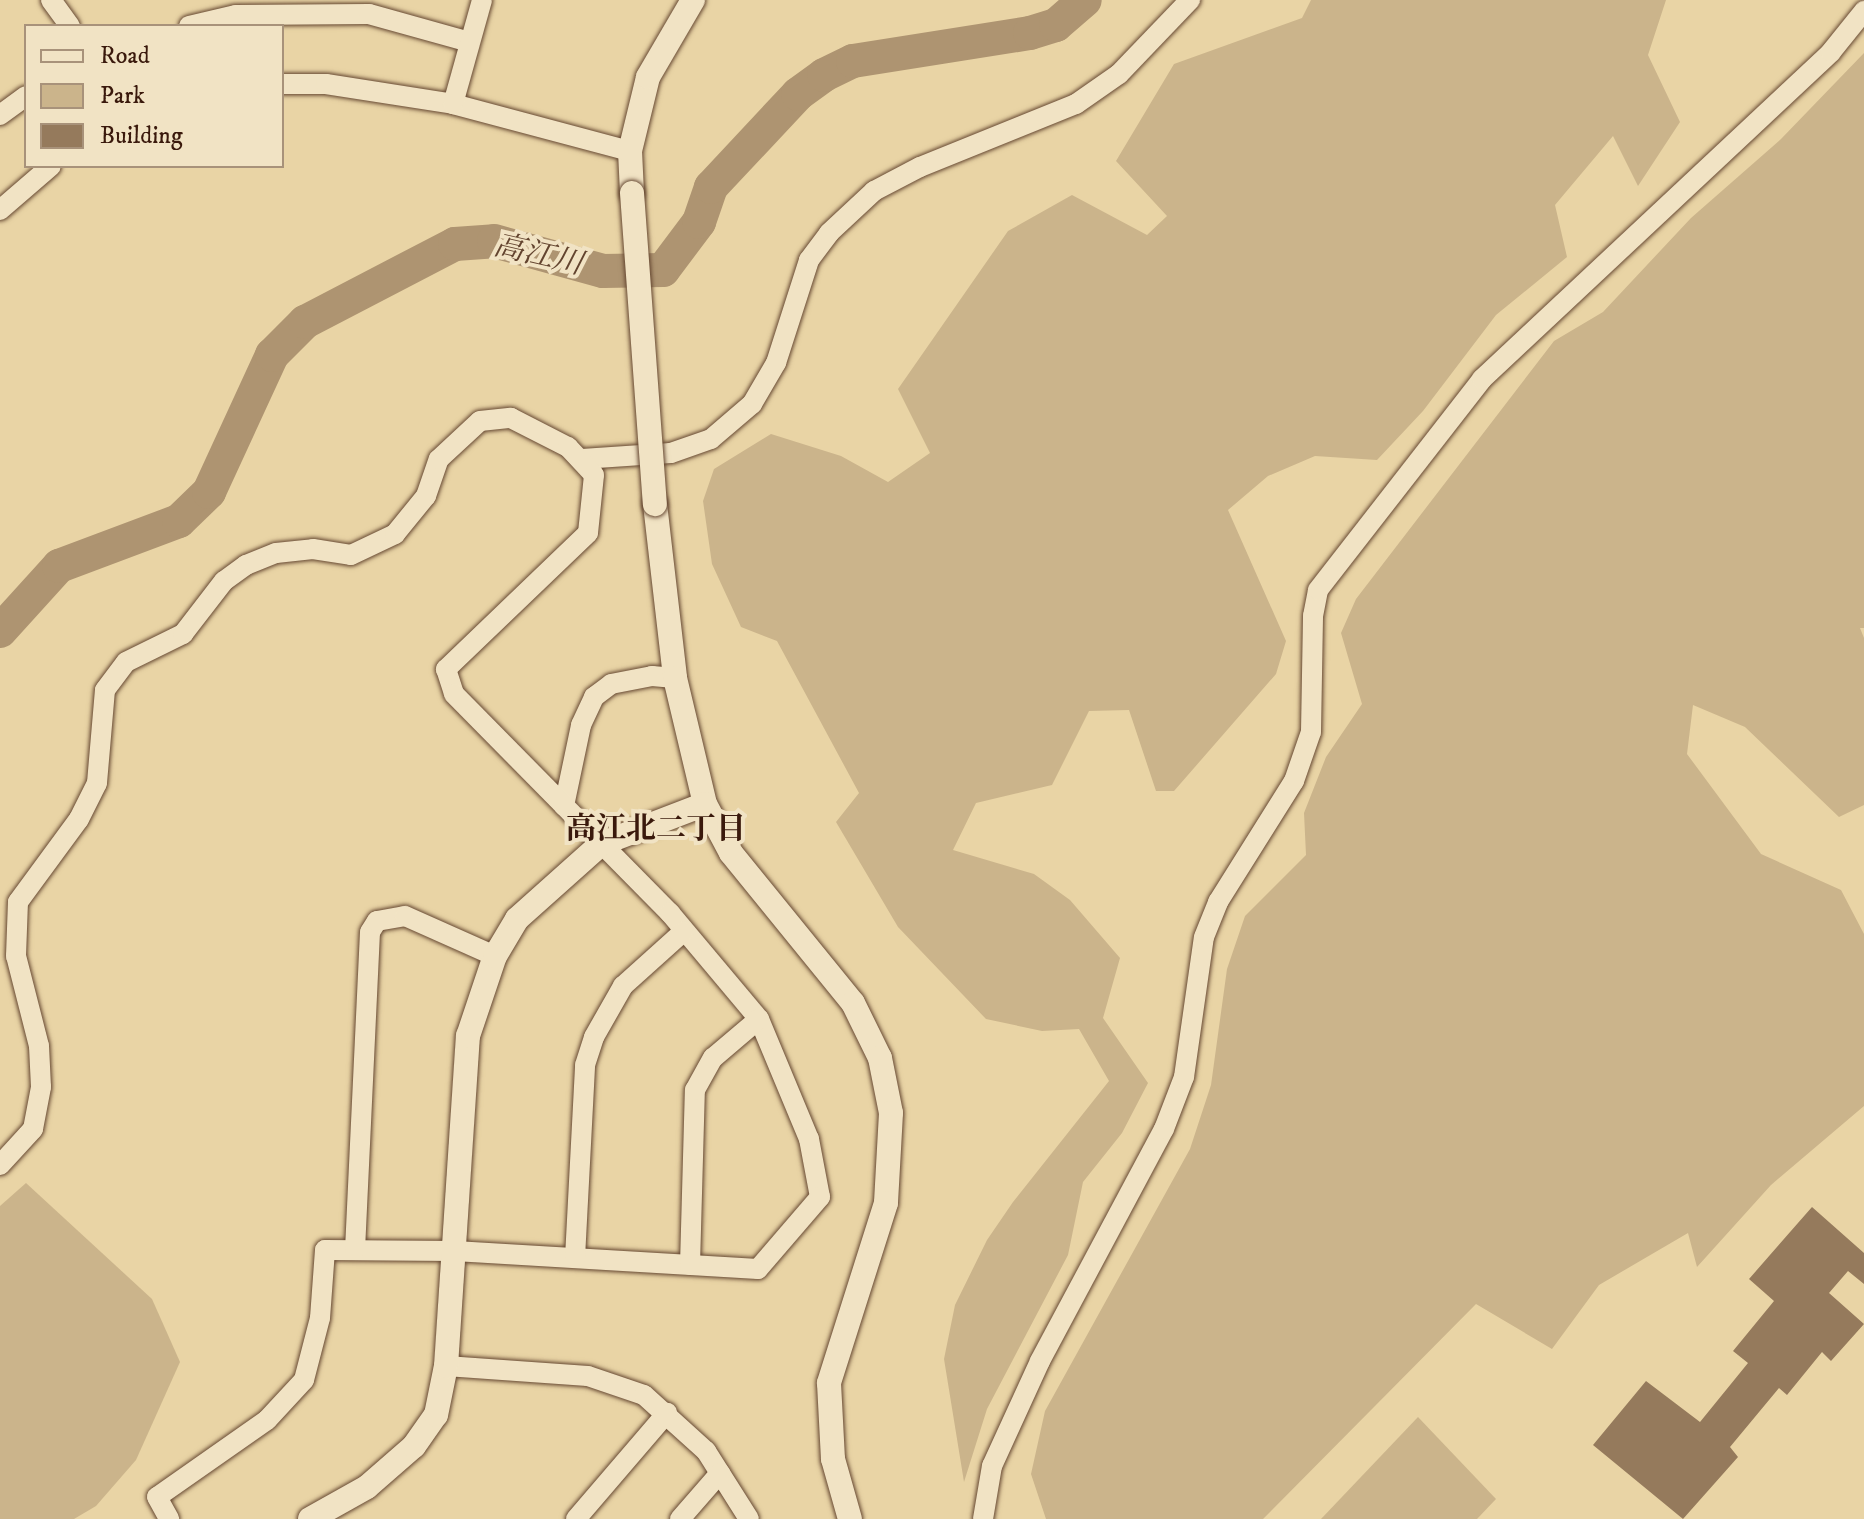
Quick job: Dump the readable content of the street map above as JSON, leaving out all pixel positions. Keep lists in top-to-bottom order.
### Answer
{
  "districts": ["高江北二丁目"],
  "water": ["高江川"],
  "legend": ["Road", "Park", "Building"]
}
